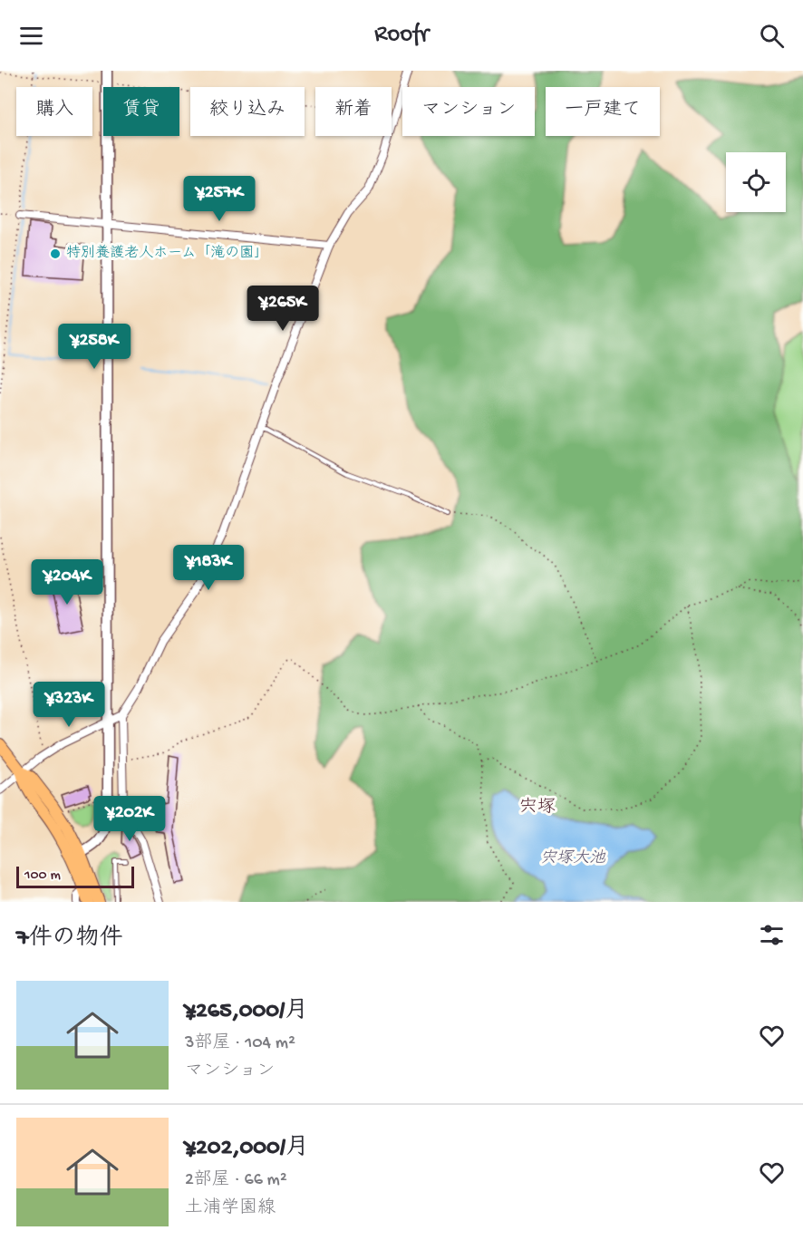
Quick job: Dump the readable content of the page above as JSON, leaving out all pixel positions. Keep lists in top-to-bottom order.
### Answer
{
  "districts": ["宍塚"],
  "water": ["宍塚大池"],
  "places": ["特別養護老人ホーム「滝の園」"],
  "scale_bar": "100 m",
  "page": {
    "header": "Roofr",
    "chip": [
      "購入",
      "賃貸",
      "絞り込み",
      "新着",
      "マンション",
      "一戸建て"
    ],
    "price": [
      "¥257K",
      "¥265K",
      "¥258K",
      "¥183K",
      "¥204K",
      "¥323K",
      "¥202K"
    ],
    "scale": "100 m",
    "heading": "7件の物件",
    "list": [
      {
        "name": "¥265,000/月",
        "note": "3部屋 · 104 m² · マンション"
      },
      {
        "name": "¥202,000/月",
        "note": "2部屋 · 66 m² · 土浦学園線"
      }
    ]
  }
}
